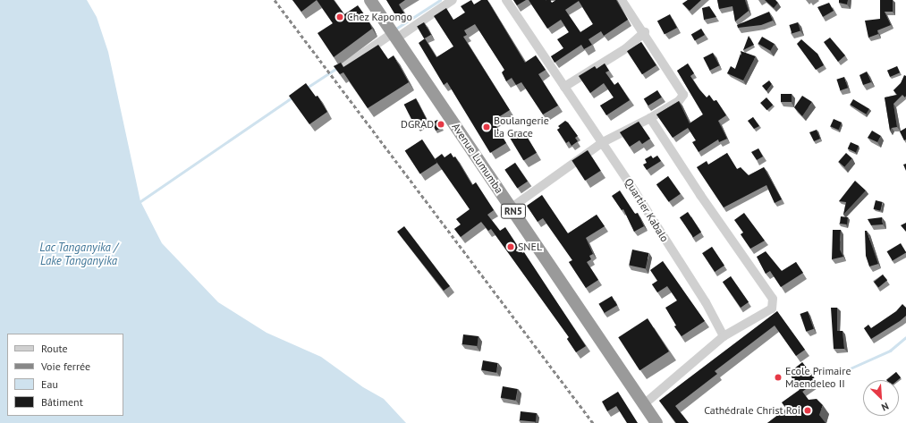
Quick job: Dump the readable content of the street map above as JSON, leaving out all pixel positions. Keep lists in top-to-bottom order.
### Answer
{
  "streets": {
    "highway": ["Avenue Lumumba", "RN5"],
    "street": ["Quartier Kabalo"]
  },
  "water": ["Lac Tanganyika / Lake Tanganyika"],
  "places": [
    "Chez Kapongo",
    "DGRAD",
    "Boulangerie La Grace",
    "SNEL",
    "Ecole Primaire Maendeleo II",
    "Cathédrale Christ Roi"
  ],
  "legend": [
    "Route",
    "Voie ferrée",
    "Eau",
    "Bâtiment"
  ],
  "north": "bottom right"
}
